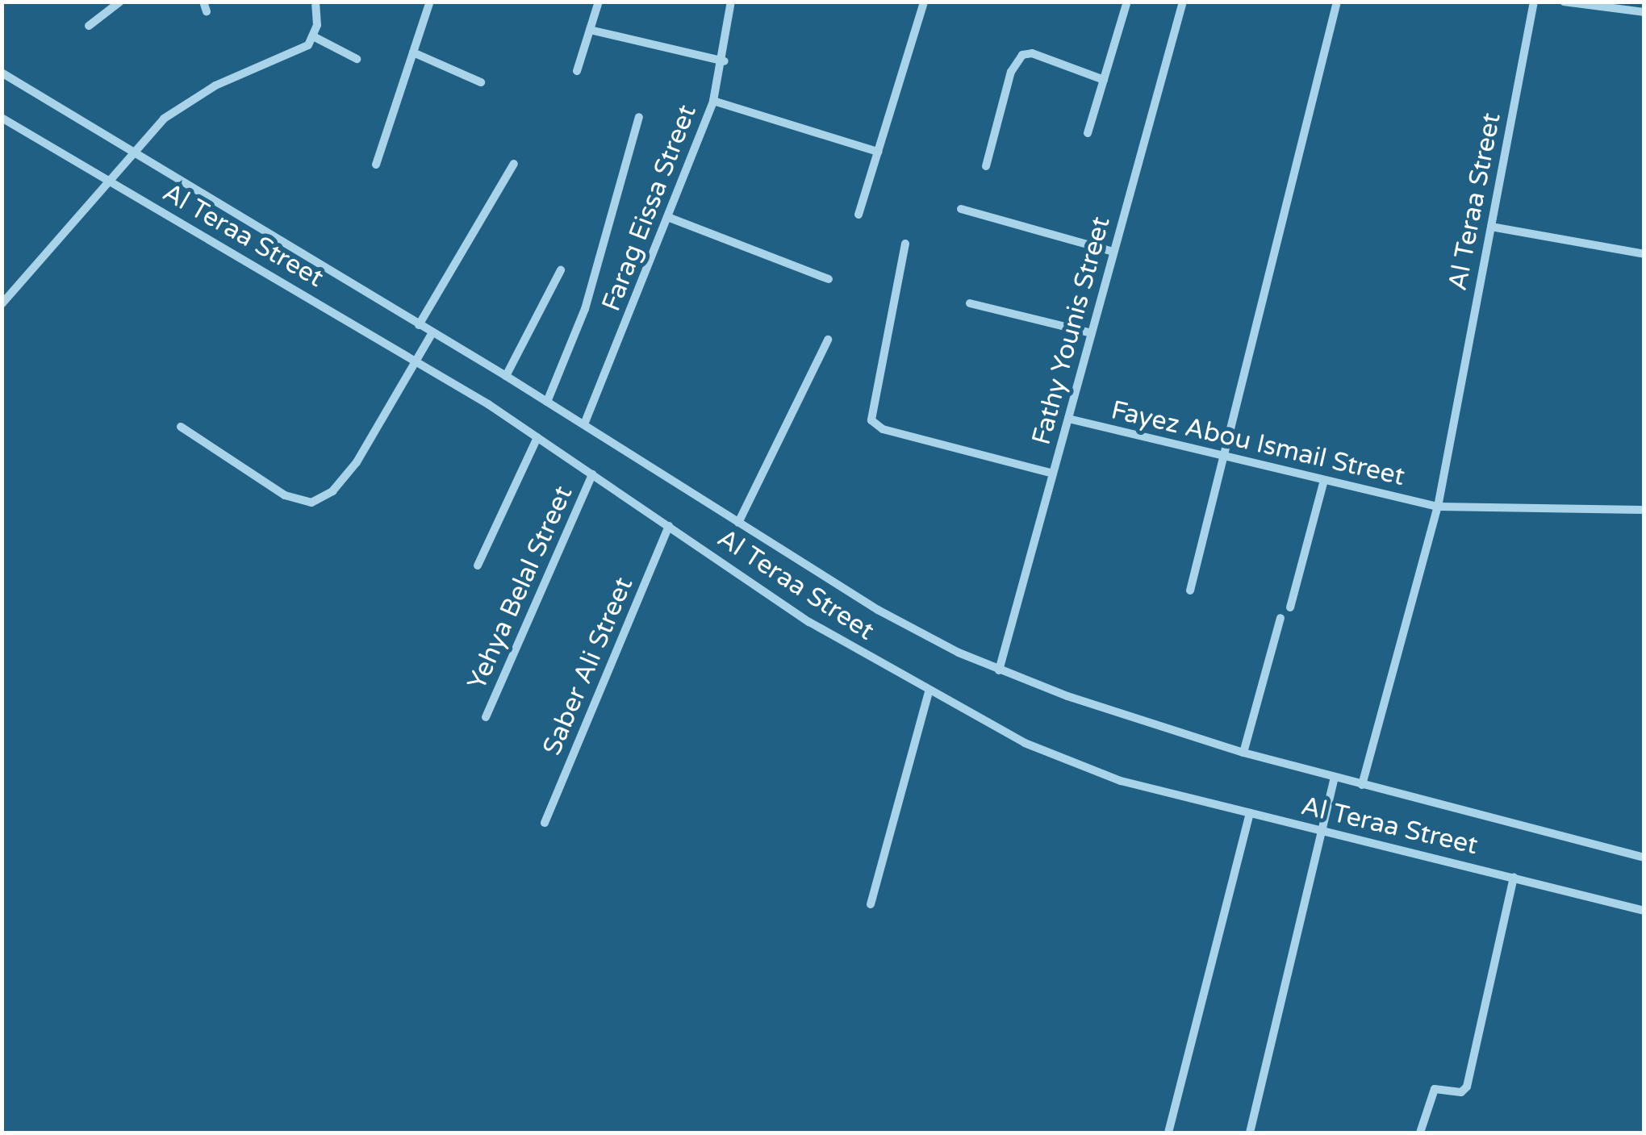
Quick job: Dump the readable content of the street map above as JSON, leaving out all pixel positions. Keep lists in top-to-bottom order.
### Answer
{
  "streets": {
    "street": [
      "Al Teraa Street",
      "Farag Eissa Street",
      "Fathy Younis Street",
      "Fayez Abou Ismail Street",
      "Yehya Belal Street",
      "Saber Ali Street"
    ]
  },
  "crossings": [
    ["Al Teraa Street", "Farag Eissa Street"],
    ["Al Teraa Street", "Fathy Younis Street"],
    ["Al Teraa Street", "Fayez Abou Ismail Street"],
    ["Al Teraa Street", "Yehya Belal Street"],
    ["Al Teraa Street", "Saber Ali Street"],
    ["Fathy Younis Street", "Fayez Abou Ismail Street"]
  ]
}
